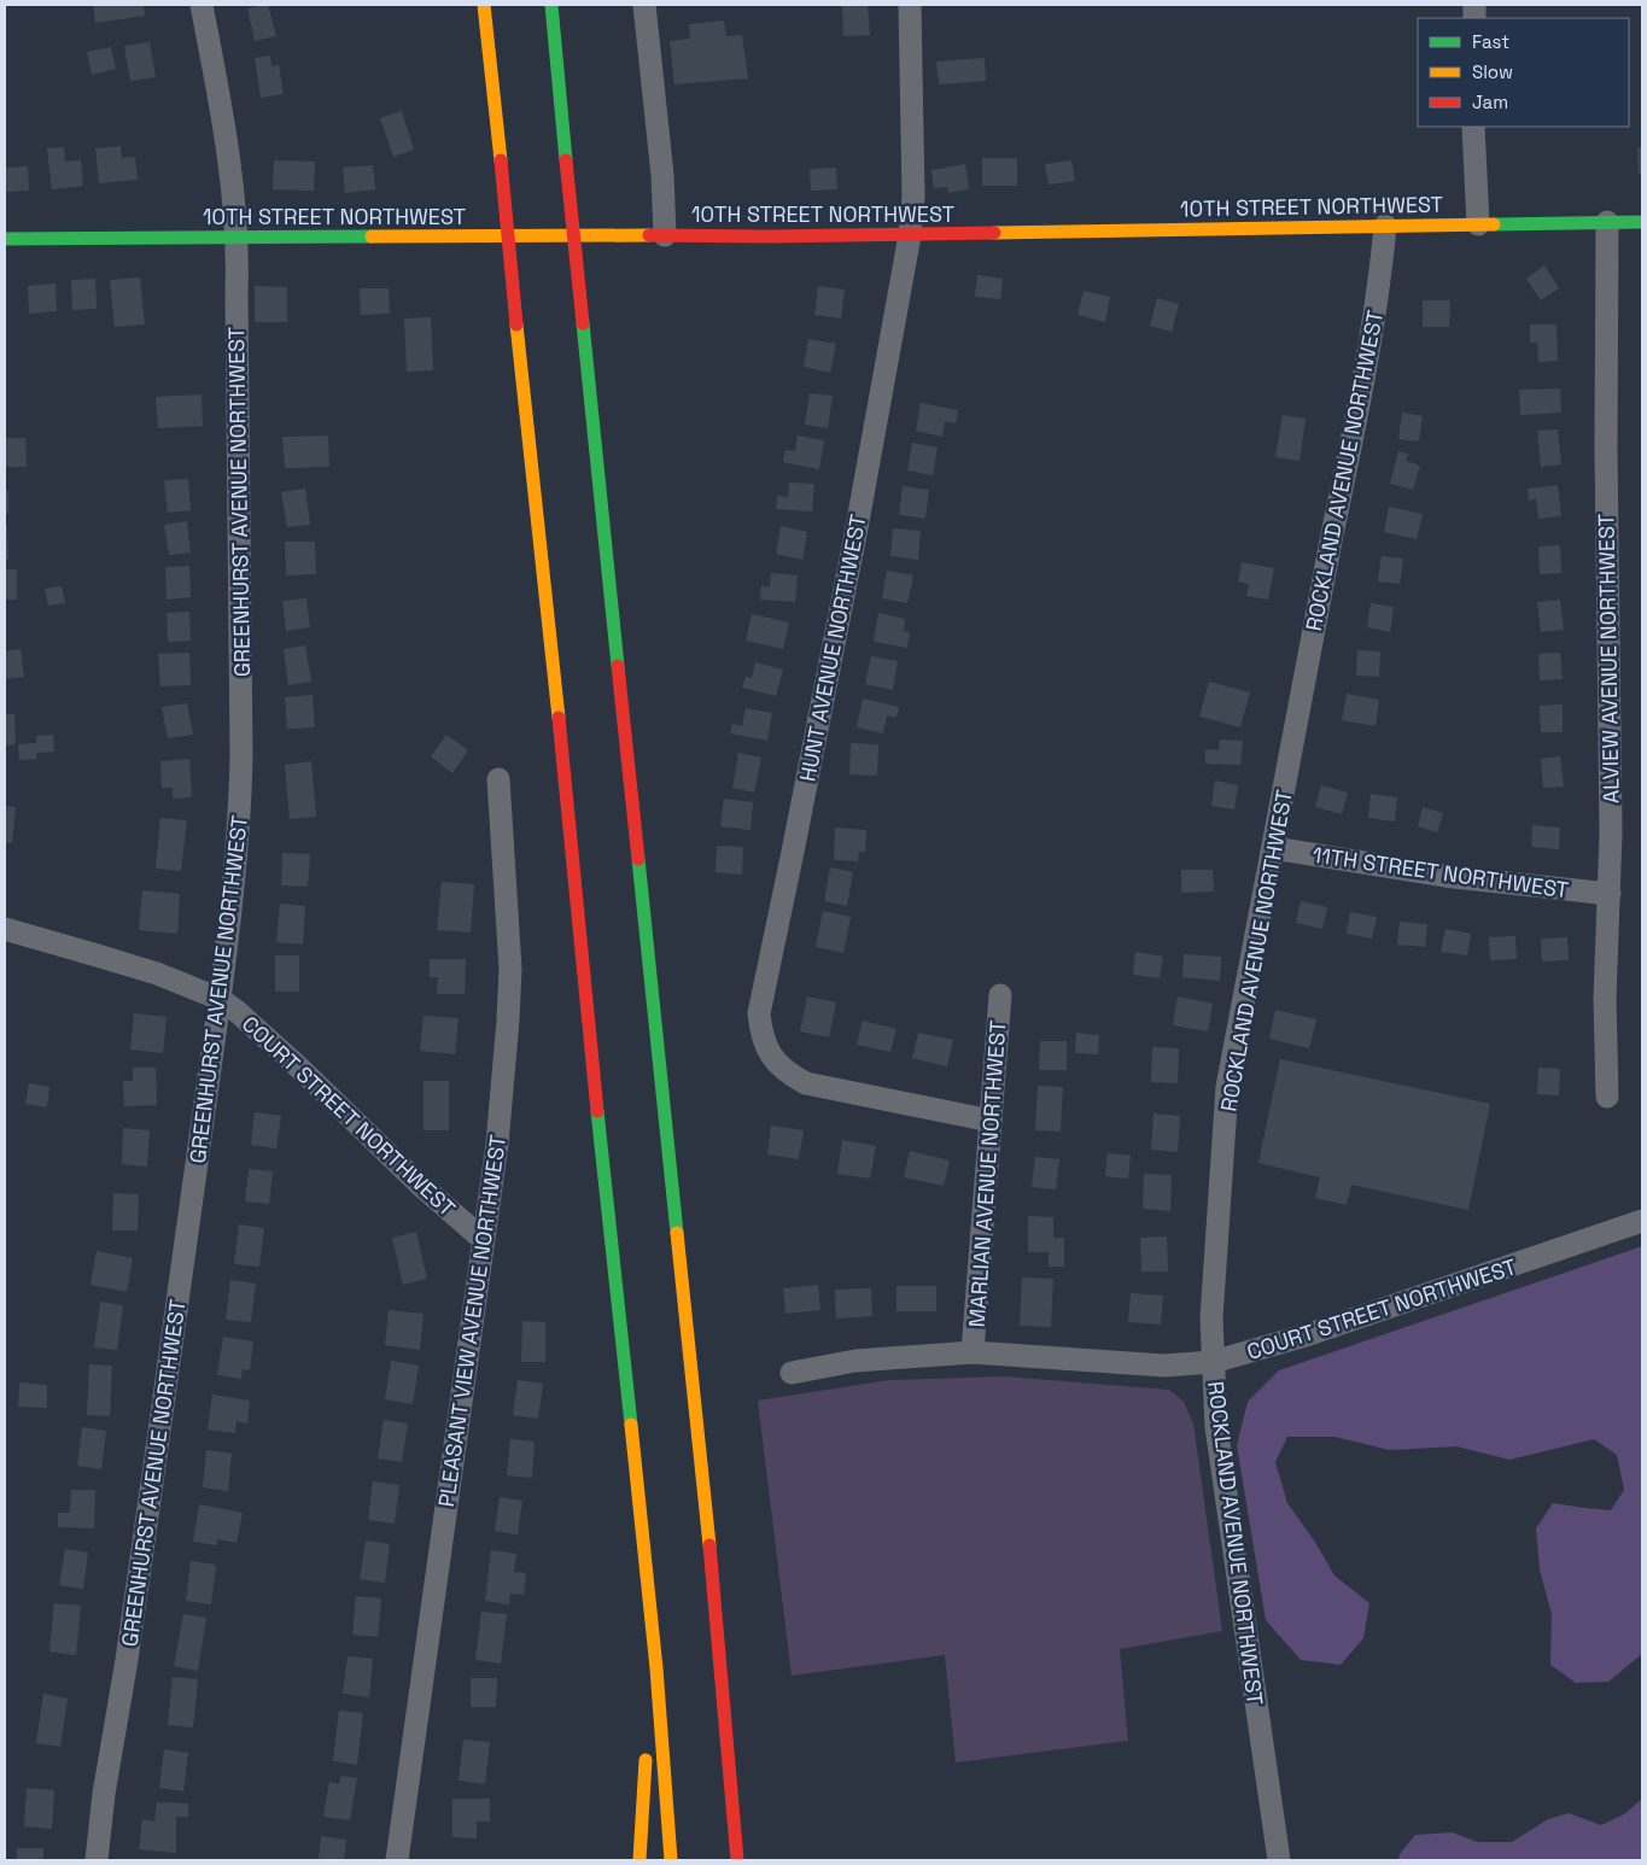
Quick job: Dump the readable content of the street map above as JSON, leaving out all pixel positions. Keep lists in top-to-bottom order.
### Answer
{
  "streets": {
    "main road": ["10TH STREET NORTHWEST"],
    "street": [
      "ROCKLAND AVENUE NORTHWEST",
      "GREENHURST AVENUE NORTHWEST",
      "HUNT AVENUE NORTHWEST",
      "ALVIEW AVENUE NORTHWEST",
      "11TH STREET NORTHWEST",
      "COURT STREET NORTHWEST",
      "MARLIAN AVENUE NORTHWEST",
      "PLEASANT VIEW AVENUE NORTHWEST"
    ]
  },
  "crossings": [
    ["10TH STREET NORTHWEST", "ROCKLAND AVENUE NORTHWEST"],
    ["10TH STREET NORTHWEST", "GREENHURST AVENUE NORTHWEST"],
    ["10TH STREET NORTHWEST", "HUNT AVENUE NORTHWEST"],
    ["10TH STREET NORTHWEST", "ALVIEW AVENUE NORTHWEST"],
    ["ROCKLAND AVENUE NORTHWEST", "11TH STREET NORTHWEST"],
    ["ROCKLAND AVENUE NORTHWEST", "COURT STREET NORTHWEST"],
    ["GREENHURST AVENUE NORTHWEST", "COURT STREET NORTHWEST"],
    ["HUNT AVENUE NORTHWEST", "MARLIAN AVENUE NORTHWEST"],
    ["ALVIEW AVENUE NORTHWEST", "11TH STREET NORTHWEST"],
    ["COURT STREET NORTHWEST", "MARLIAN AVENUE NORTHWEST"],
    ["COURT STREET NORTHWEST", "PLEASANT VIEW AVENUE NORTHWEST"]
  ],
  "legend": ["Fast", "Slow", "Jam"]
}
